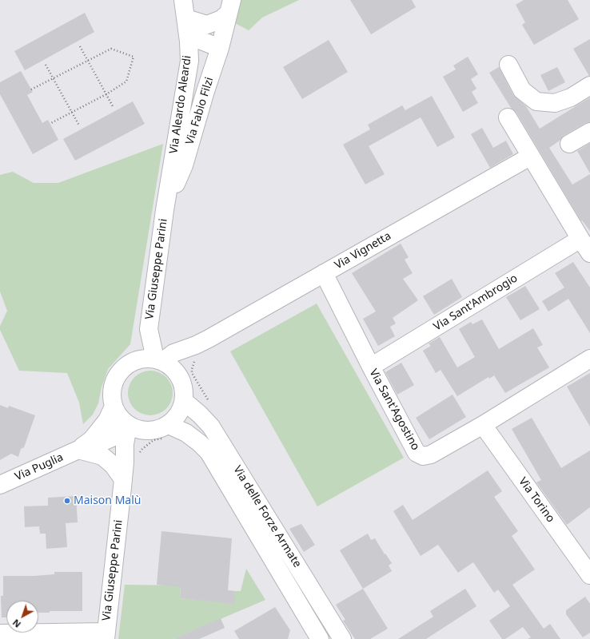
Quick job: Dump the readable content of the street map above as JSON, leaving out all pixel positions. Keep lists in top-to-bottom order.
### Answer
{
  "streets": {
    "street": [
      "Via Aleardo Aleardi",
      "Via Fabio Filzi",
      "Via Vignetta",
      "Via Giuseppe Parini",
      "Via Sant'Ambrogio",
      "Via Sant'Agostino",
      "Via Puglia",
      "Via Torino",
      "Via delle Forze Armate"
    ]
  },
  "crossings": [
    ["Via Aleardo Aleardi", "Via Fabio Filzi"],
    ["Via Aleardo Aleardi", "Via Giuseppe Parini"],
    ["Via Fabio Filzi", "Via Giuseppe Parini"],
    ["Via Vignetta", "Via Giuseppe Parini"],
    ["Via Vignetta", "Via Sant'Agostino"],
    ["Via Vignetta", "Via Puglia"],
    ["Via Vignetta", "Via delle Forze Armate"],
    ["Via Giuseppe Parini", "Via Puglia"],
    ["Via Giuseppe Parini", "Via delle Forze Armate"],
    ["Via Sant'Ambrogio", "Via Sant'Agostino"],
    ["Via Sant'Agostino", "Via Torino"],
    ["Via Puglia", "Via delle Forze Armate"]
  ],
  "places": ["Maison Malù"],
  "north": "bottom left"
}
